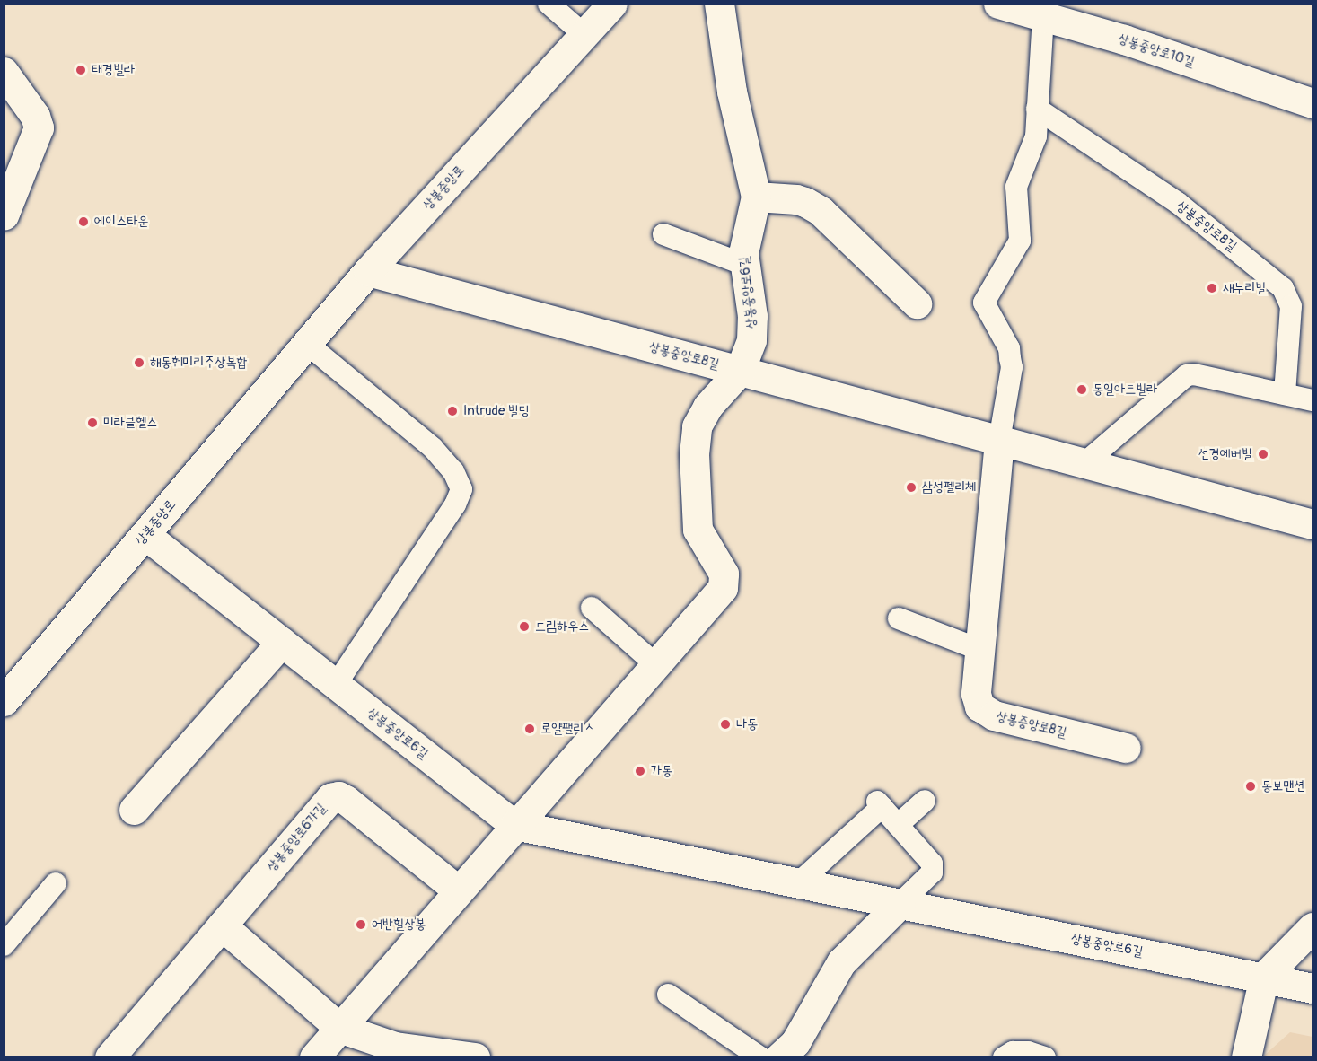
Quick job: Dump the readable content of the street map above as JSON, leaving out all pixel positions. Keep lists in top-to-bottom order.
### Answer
{
  "streets": {
    "street": [
      "상봉중앙로10길",
      "상봉중앙로",
      "상봉중앙로8길",
      "상봉중앙로6길",
      "상봉중앙로6가길"
    ]
  },
  "crossings": [
    ["상봉중앙로10길", "상봉중앙로8길"],
    ["상봉중앙로", "상봉중앙로8길"],
    ["상봉중앙로", "상봉중앙로6길"],
    ["상봉중앙로8길", "상봉중앙로6길"]
  ],
  "places": [
    "태경빌라",
    "에이스타운",
    "새누리빌",
    "해동훼미리주상복합",
    "동일아트빌라",
    "Intrude 빌딩",
    "미라클헬스",
    "선경에버빌",
    "삼성펠리체",
    "드림하우스",
    "나동",
    "로얄팰리스",
    "가동",
    "동보맨션",
    "어반힐상봉"
  ]
}
